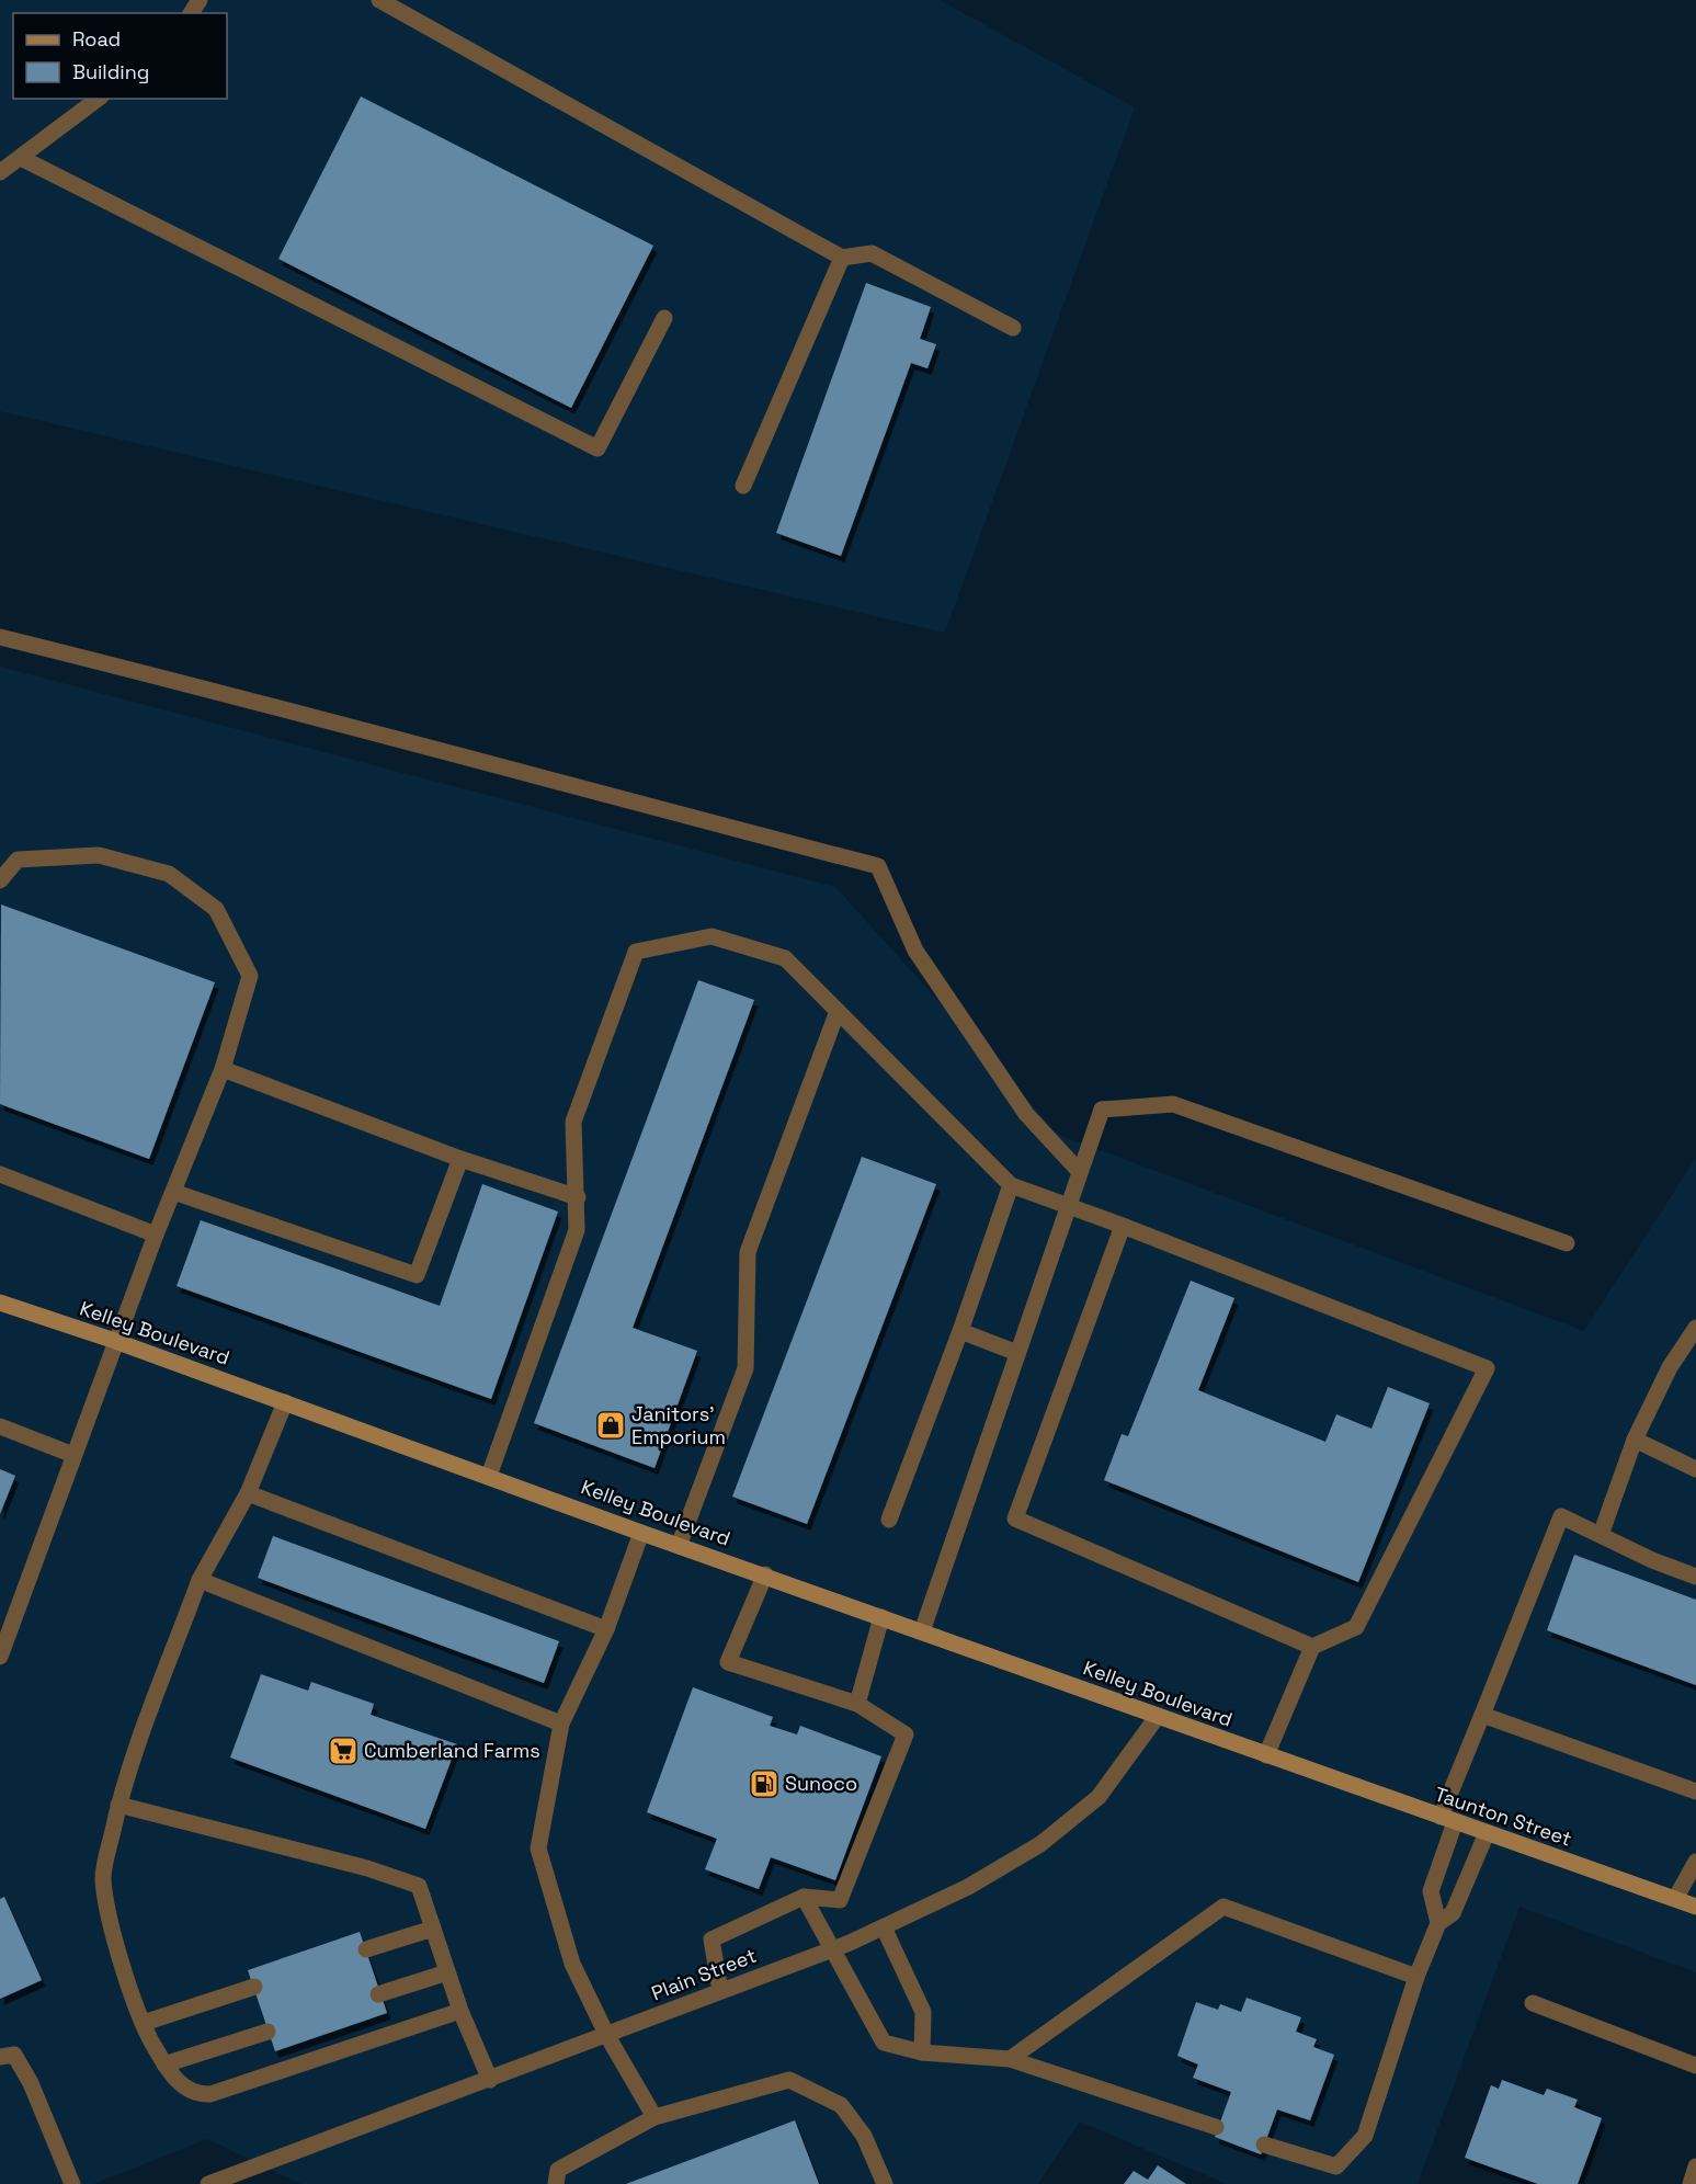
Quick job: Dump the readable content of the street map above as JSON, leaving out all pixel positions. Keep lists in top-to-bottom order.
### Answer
{
  "streets": {
    "main road": ["Kelley Boulevard", "Taunton Street"],
    "street": ["Plain Street"]
  },
  "crossings": [
    ["Kelley Boulevard", "Taunton Street"],
    ["Kelley Boulevard", "Plain Street"]
  ],
  "places": {
    "shop": ["Janitors' Emporium"],
    "supermarket": ["Cumberland Farms"],
    "fuel station": ["Sunoco"]
  },
  "legend": ["Road", "Building"]
}
